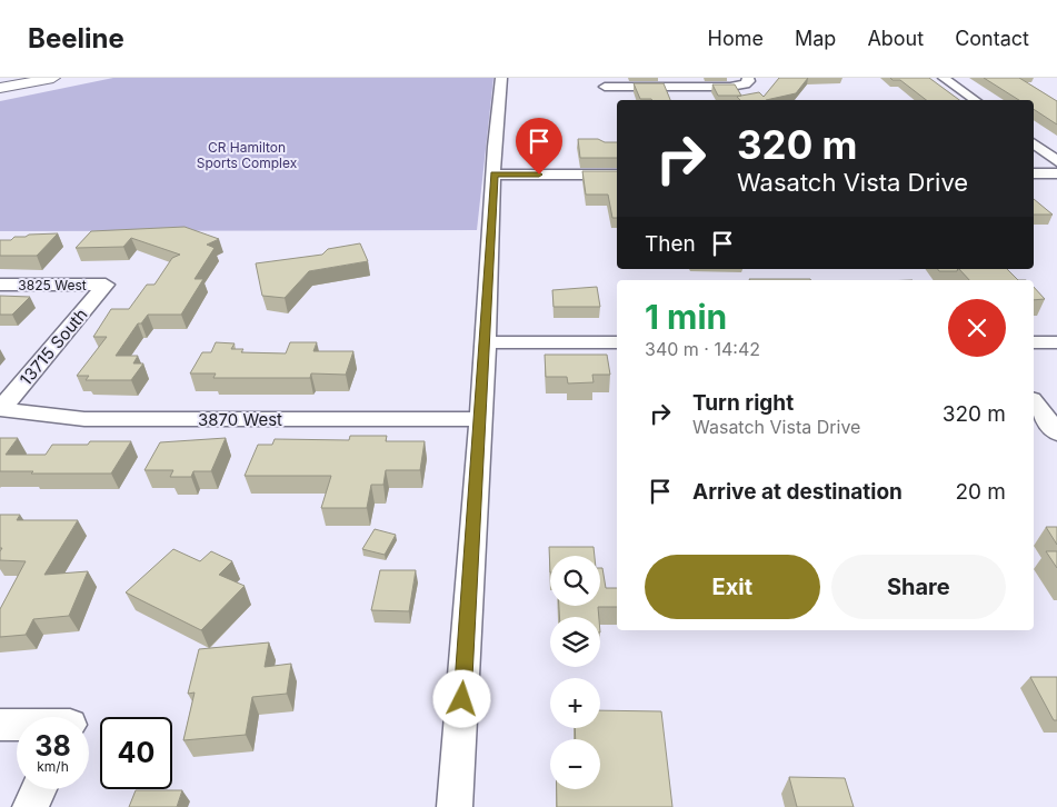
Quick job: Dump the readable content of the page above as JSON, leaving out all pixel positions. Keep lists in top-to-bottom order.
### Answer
{
  "streets": {
    "street": ["3825 West", "13715 South", "3870 West"]
  },
  "crossings": [
    ["3825 West", "13715 South"],
    ["13715 South", "3870 West"]
  ],
  "parks": ["CR Hamilton Sports Complex"],
  "page": {
    "header": "Beeline",
    "nav": [
      "Home",
      "Map",
      "About",
      "Contact"
    ],
    "turn": ["320 m", "Wasatch Vista Drive"],
    "then": "Then",
    "heading": ["1 min", "340 m · 14:42"],
    "list": [
      {
        "name": "Turn right",
        "note": "Wasatch Vista Drive",
        "value": "320 m"
      },
      {
        "name": "Arrive at destination",
        "value": "20 m"
      }
    ],
    "buttons": ["Exit", "Share"],
    "map_buttons": ["+", "−"],
    "speed": "38 km/h",
    "limit": "40"
  }
}
